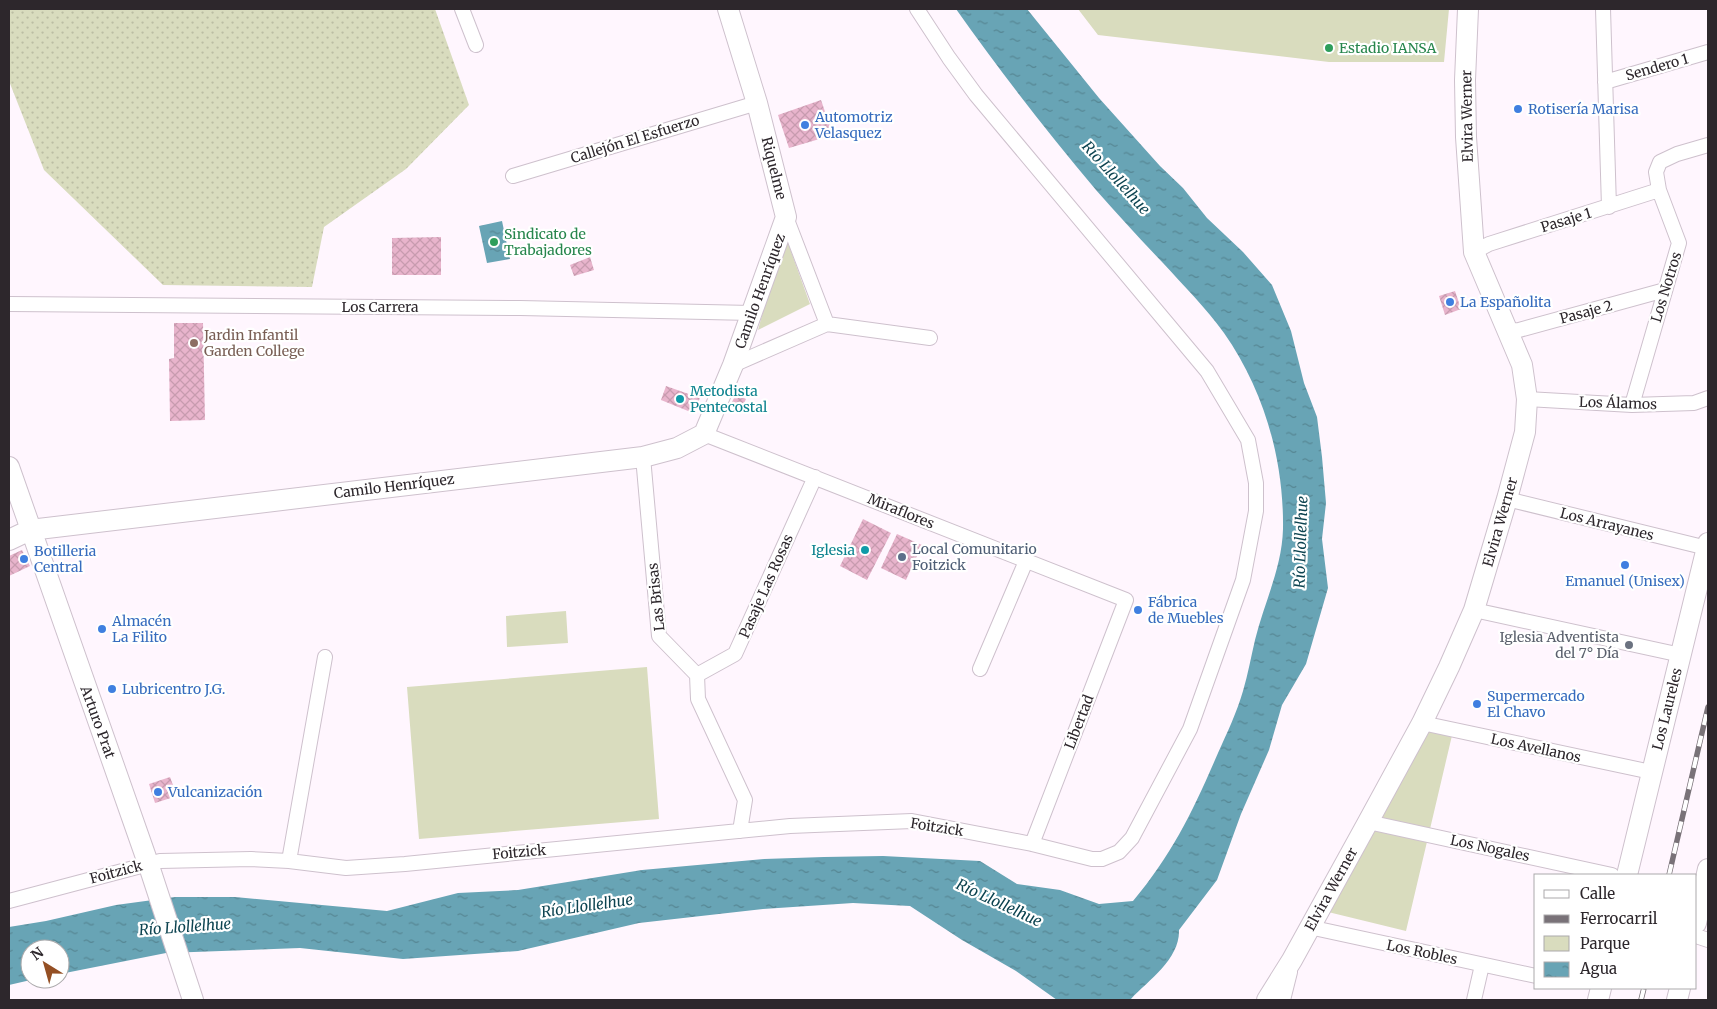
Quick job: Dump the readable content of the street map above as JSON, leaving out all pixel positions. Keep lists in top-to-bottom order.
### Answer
{
  "streets": {
    "main road": [
      "Elvira Werner",
      "Riquelme",
      "Camilo Henríquez",
      "Los Laureles",
      "Arturo Prat"
    ],
    "street": [
      "Sendero 1",
      "Callejón El Esfuerzo",
      "Pasaje 1",
      "Los Notros",
      "Los Carrera",
      "Pasaje 2",
      "Los Álamos",
      "Miraflores",
      "Los Arrayanes",
      "Pasaje Las Rosas",
      "Las Brisas",
      "Libertad",
      "Los Avellanos",
      "Foitzick",
      "Los Nogales",
      "Los Robles"
    ]
  },
  "crossings": [
    ["Elvira Werner", "Pasaje 1"],
    ["Elvira Werner", "Pasaje 2"],
    ["Elvira Werner", "Los Álamos"],
    ["Elvira Werner", "Los Arrayanes"],
    ["Elvira Werner", "Los Avellanos"],
    ["Elvira Werner", "Los Nogales"],
    ["Elvira Werner", "Los Robles"],
    ["Callejón El Esfuerzo", "Riquelme"],
    ["Riquelme", "Camilo Henríquez"],
    ["Pasaje 1", "Los Notros"],
    ["Los Notros", "Pasaje 2"],
    ["Los Notros", "Los Álamos"],
    ["Camilo Henríquez", "Los Carrera"],
    ["Camilo Henríquez", "Miraflores"],
    ["Camilo Henríquez", "Las Brisas"],
    ["Camilo Henríquez", "Arturo Prat"],
    ["Miraflores", "Pasaje Las Rosas"],
    ["Miraflores", "Libertad"],
    ["Los Arrayanes", "Los Laureles"],
    ["Pasaje Las Rosas", "Las Brisas"],
    ["Los Laureles", "Los Avellanos"],
    ["Arturo Prat", "Foitzick"],
    ["Libertad", "Foitzick"]
  ],
  "water": ["Río Llollelhue"],
  "places": [
    "Estadio IANSA",
    "Rotisería Marisa",
    "Automotriz Velasquez",
    "Sindicato de Trabajadores",
    "La Españolita",
    "Jardin Infantil Garden College",
    "Metodista Pentecostal",
    "Iglesia",
    "Local Comunitario Foitzick",
    "Botilleria Central",
    "Emanuel (Unisex)",
    "Fábrica de Muebles",
    "Almacén La Filito",
    "Iglesia Adventista del 7° Día",
    "Lubricentro J.G.",
    "Supermercado El Chavo",
    "Vulcanización"
  ],
  "legend": [
    "Calle",
    "Ferrocarril",
    "Parque",
    "Agua"
  ],
  "north": "top left"
}
